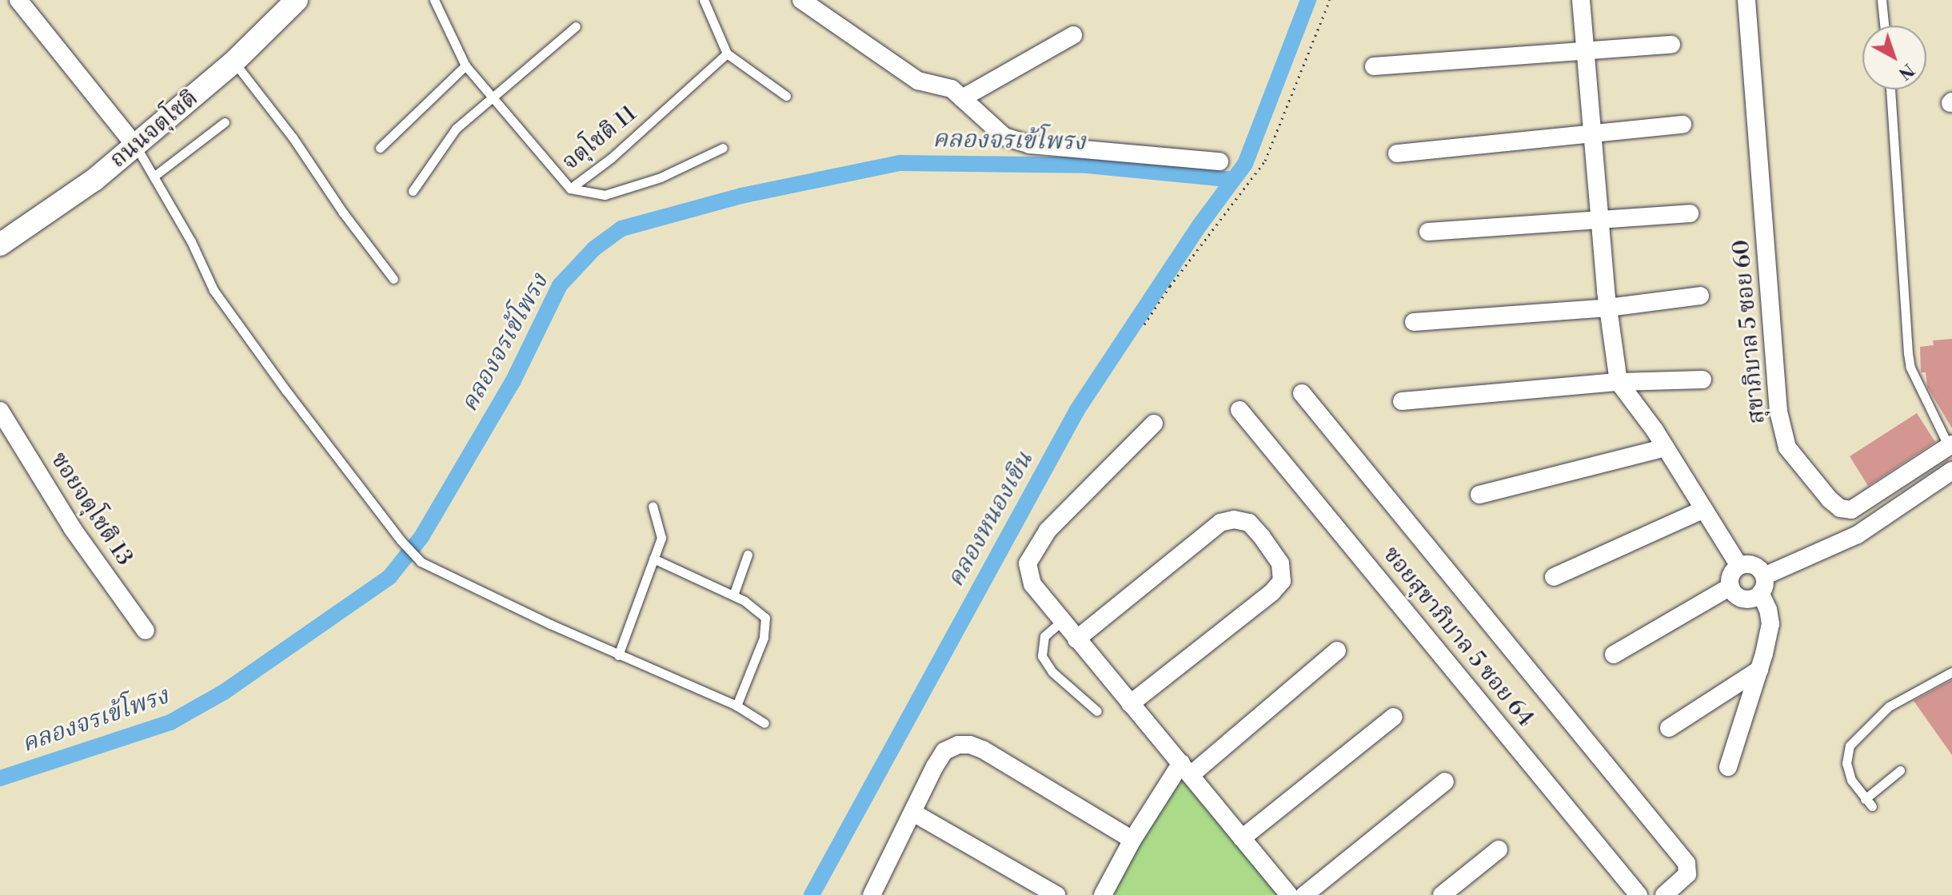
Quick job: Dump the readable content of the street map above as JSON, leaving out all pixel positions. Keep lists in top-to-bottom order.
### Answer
{
  "streets": {
    "street": [
      "ถนนจตุโชติ",
      "สุขาภิบาล 5 ซอย 60",
      "ซอยจตุโชติ 13",
      "ซอยสุขาภิบาล 5 ซอย 64"
    ],
    "lane": ["จตุโชติ 11"]
  },
  "water": ["คลองจรเข้โพรง", "คลองหนองเขิน"],
  "north": "bottom right"
}
